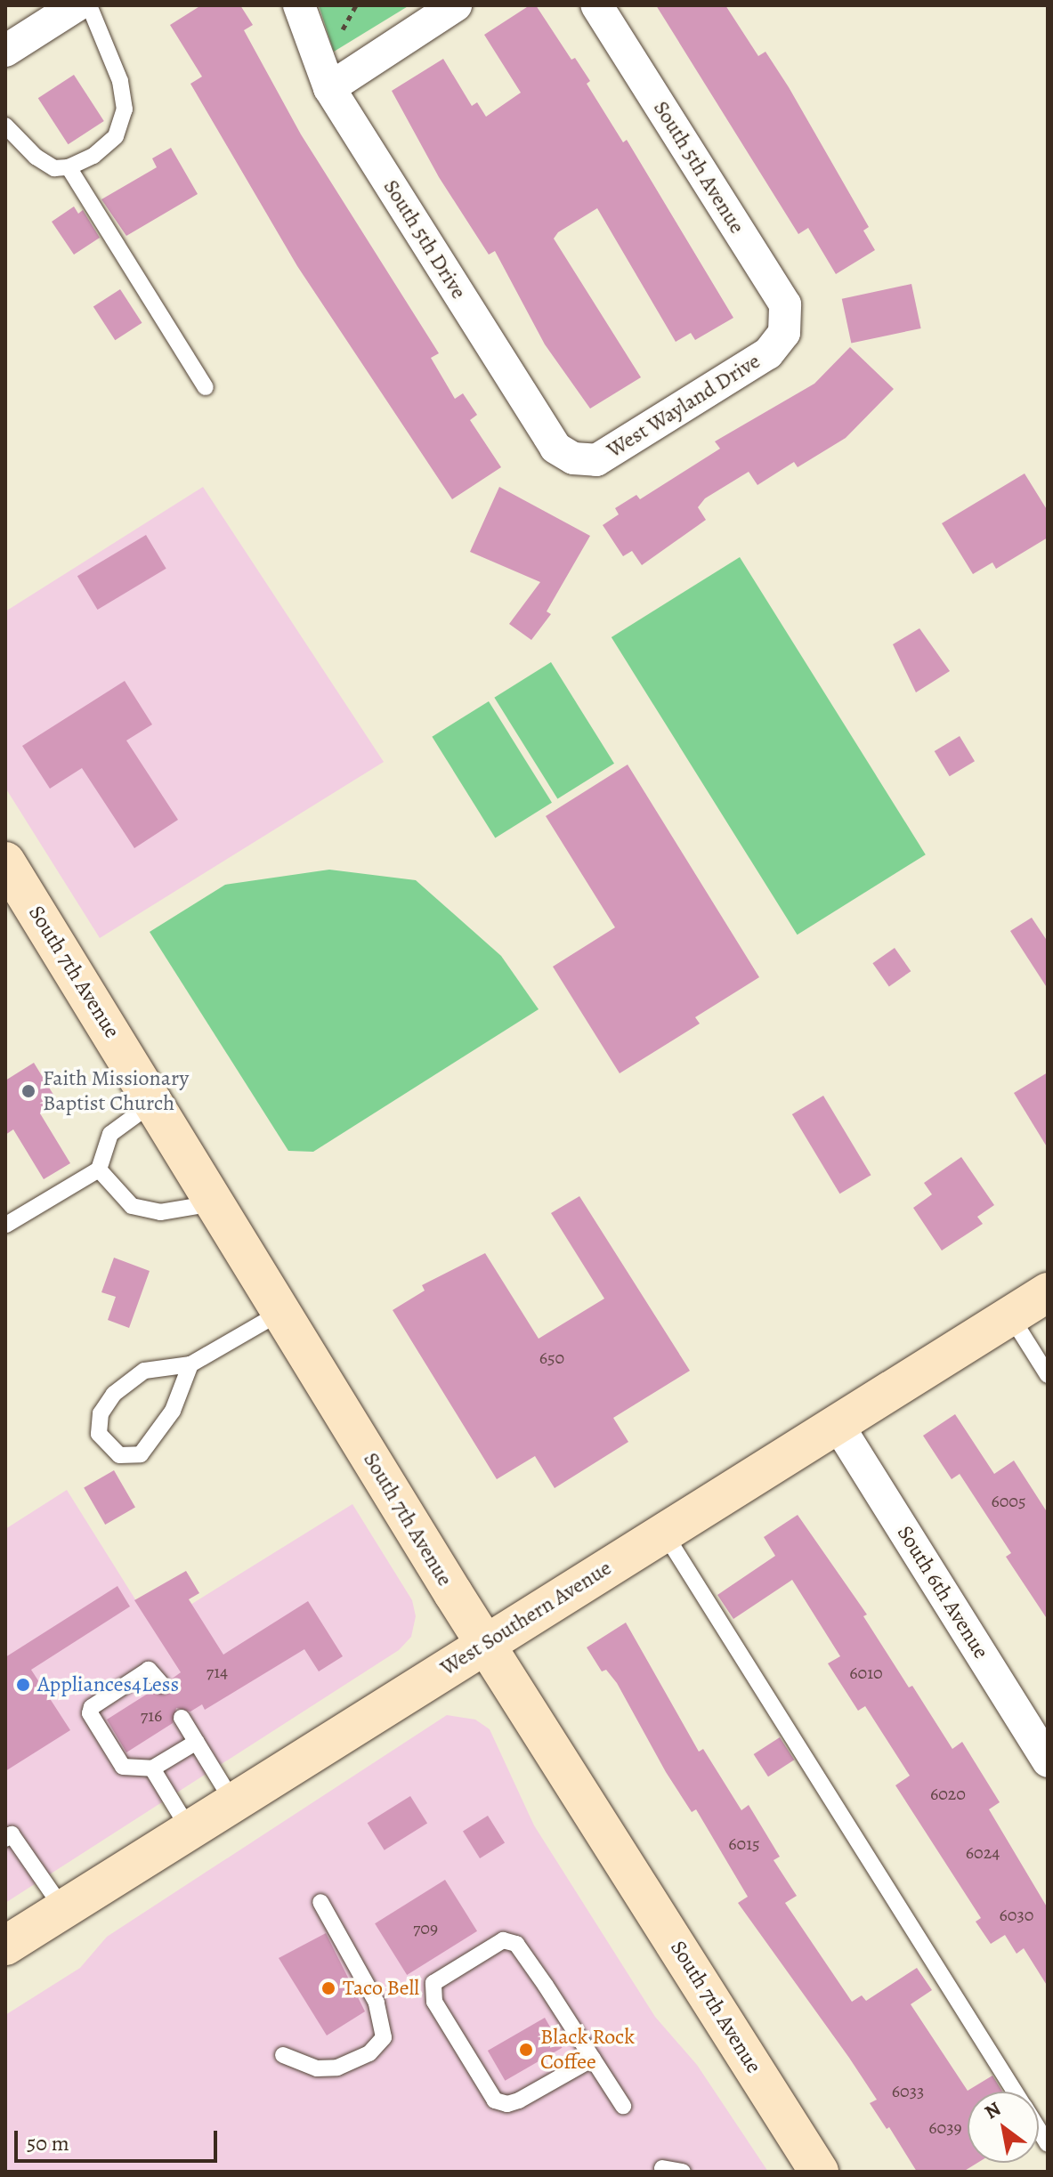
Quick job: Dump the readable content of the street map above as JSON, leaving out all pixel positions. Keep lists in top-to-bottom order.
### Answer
{
  "streets": {
    "main road": ["South 7th Avenue", "West Southern Avenue"],
    "street": [
      "South 5th Avenue",
      "South 5th Drive",
      "West Wayland Drive",
      "South 6th Avenue"
    ]
  },
  "crossings": [
    ["South 5th Avenue", "West Wayland Drive"],
    ["South 5th Drive", "West Wayland Drive"],
    ["South 7th Avenue", "West Southern Avenue"],
    ["South 6th Avenue", "West Southern Avenue"]
  ],
  "places": [
    "Faith Missionary Baptist Church",
    "Appliances4Less",
    "Taco Bell",
    "Black Rock Coffee"
  ],
  "house_numbers": [
    "650",
    "6005",
    "714",
    "6010",
    "716",
    "6020",
    "6015",
    "6024",
    "6030",
    "709",
    "6033",
    "6039"
  ],
  "scale_bar": "50 m",
  "north": "top left"
}
